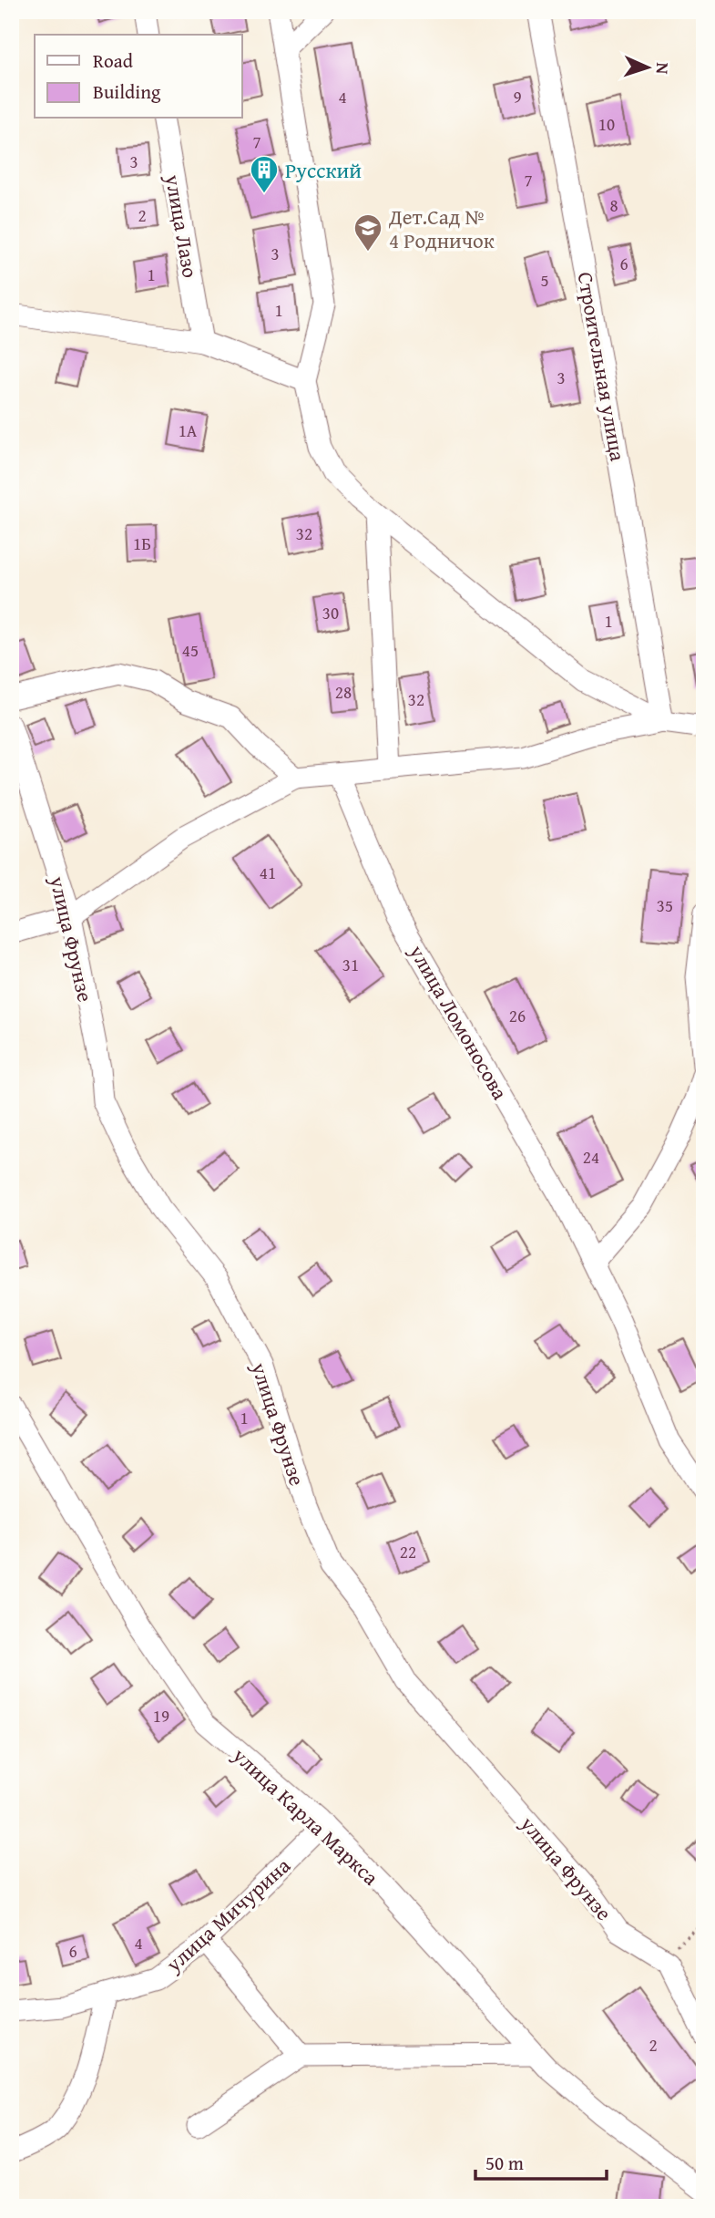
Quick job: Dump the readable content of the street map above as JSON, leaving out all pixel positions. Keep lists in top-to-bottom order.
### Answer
{
  "streets": {
    "street": [
      "улица Лазо",
      "Строительная улица",
      "улица Фрунзе",
      "улица Ломоносова",
      "улица Карла Маркса",
      "улица Мичурина"
    ]
  },
  "crossings": [
    ["улица Карла Маркса", "улица Мичурина"]
  ],
  "places": {
    "building": ["Русский"],
    "school or university": ["Дет.Сад № 4 Родничок"]
  },
  "house_numbers": [
    "4",
    "9",
    "10",
    "7",
    "3",
    "7",
    "8",
    "2",
    "3",
    "6",
    "1",
    "5",
    "1",
    "3",
    "1А",
    "32",
    "1Б",
    "30",
    "1",
    "45",
    "28",
    "32",
    "41",
    "35",
    "31",
    "26",
    "24",
    "1",
    "22",
    "19",
    "4",
    "6",
    "2"
  ],
  "legend": ["Road", "Building"],
  "scale_bar": "50 m",
  "north": "right"
}
